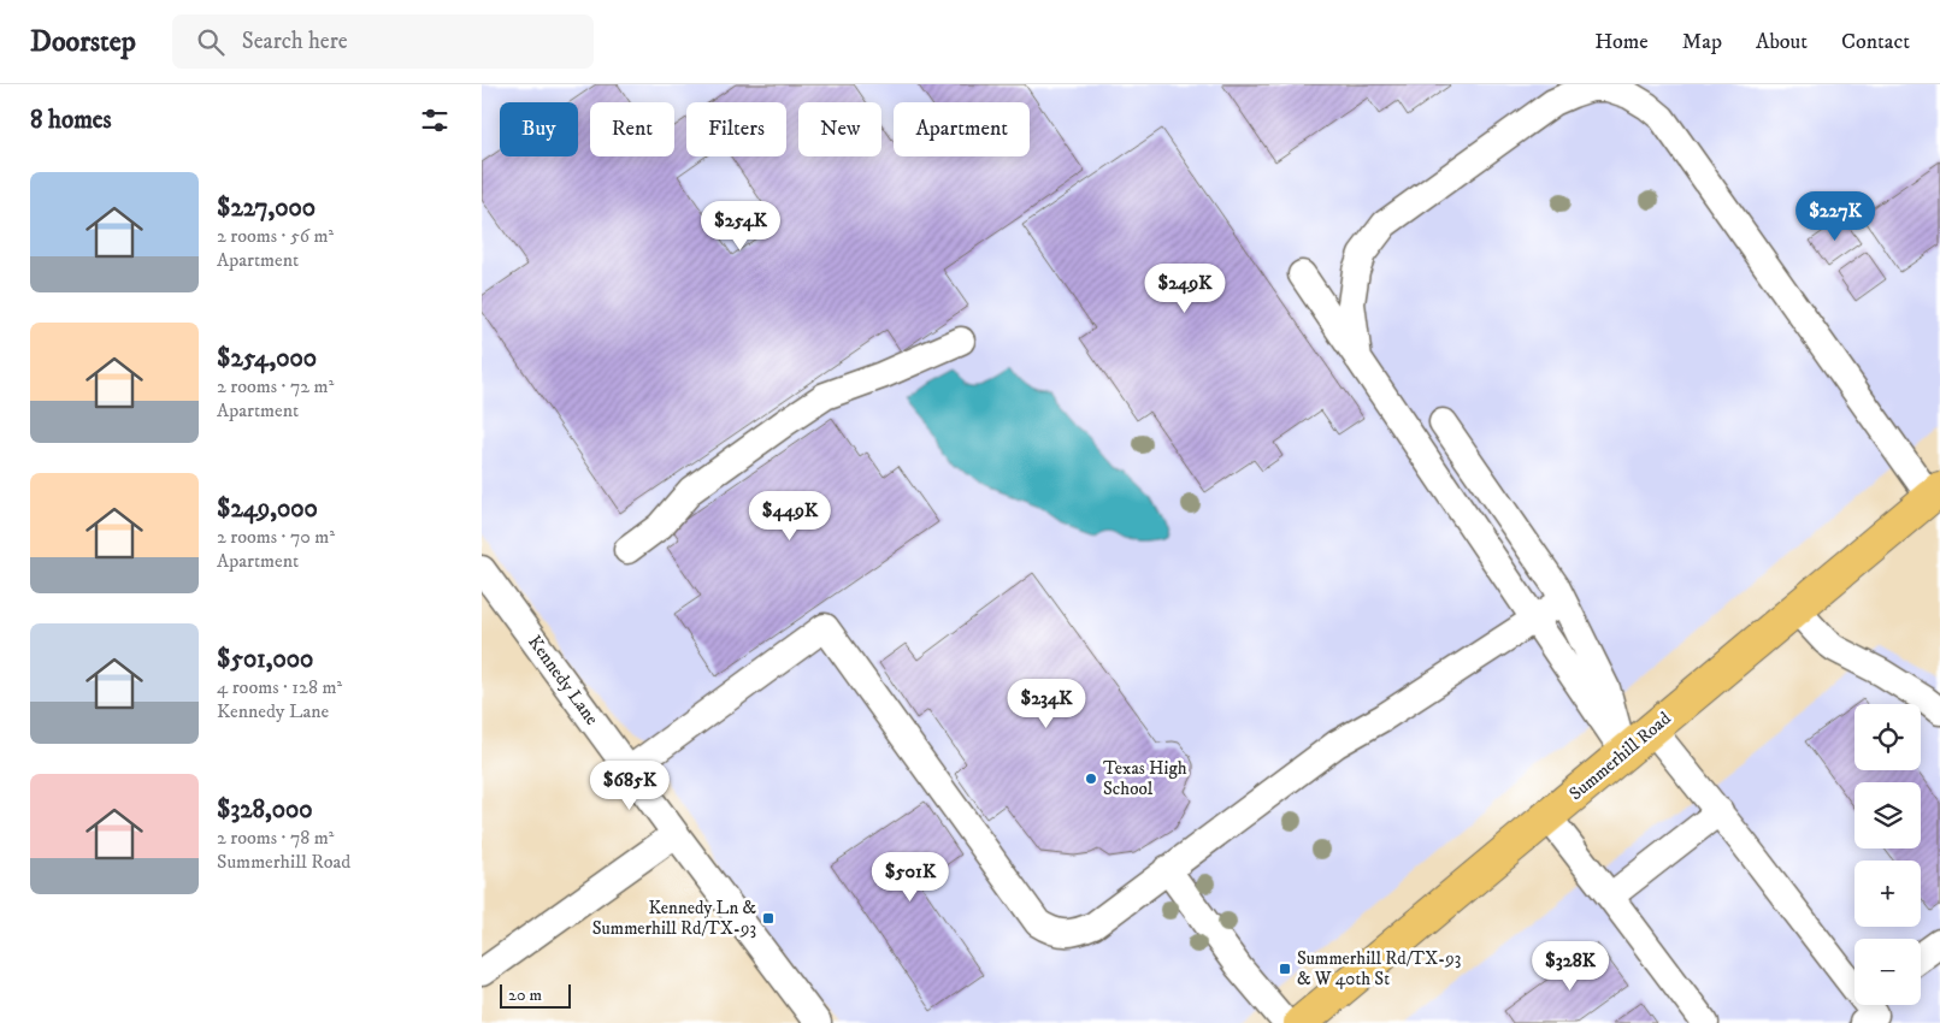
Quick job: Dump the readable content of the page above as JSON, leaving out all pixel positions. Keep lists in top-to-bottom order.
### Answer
{
  "streets": {
    "main road": ["Summerhill Road"],
    "street": ["Kennedy Lane"]
  },
  "places": {
    "other": ["Texas High School"],
    "transit": ["Kennedy Ln & Summerhill Rd/TX-93", "Summerhill Rd/TX-93 & W 40th St"]
  },
  "scale_bar": "20 m",
  "page": {
    "header": "Doorstep",
    "search": "Search here",
    "nav": [
      "Home",
      "Map",
      "About",
      "Contact"
    ],
    "heading": "8 homes",
    "chip": [
      "Buy",
      "Rent",
      "Filters",
      "New",
      "Apartment"
    ],
    "list": [
      {
        "name": "$227,000",
        "note": "2 rooms · 56 m² · Apartment"
      },
      {
        "name": "$254,000",
        "note": "2 rooms · 72 m² · Apartment"
      },
      {
        "name": "$249,000",
        "note": "2 rooms · 70 m² · Apartment"
      },
      {
        "name": "$501,000",
        "note": "4 rooms · 128 m² · Kennedy Lane"
      },
      {
        "name": "$328,000",
        "note": "2 rooms · 78 m² · Summerhill Road"
      }
    ],
    "price": [
      "$227K",
      "$254K",
      "$249K",
      "$449K",
      "$234K",
      "$685K",
      "$501K",
      "$328K"
    ],
    "map_buttons": ["+", "−"],
    "scale": "20 m"
  }
}
